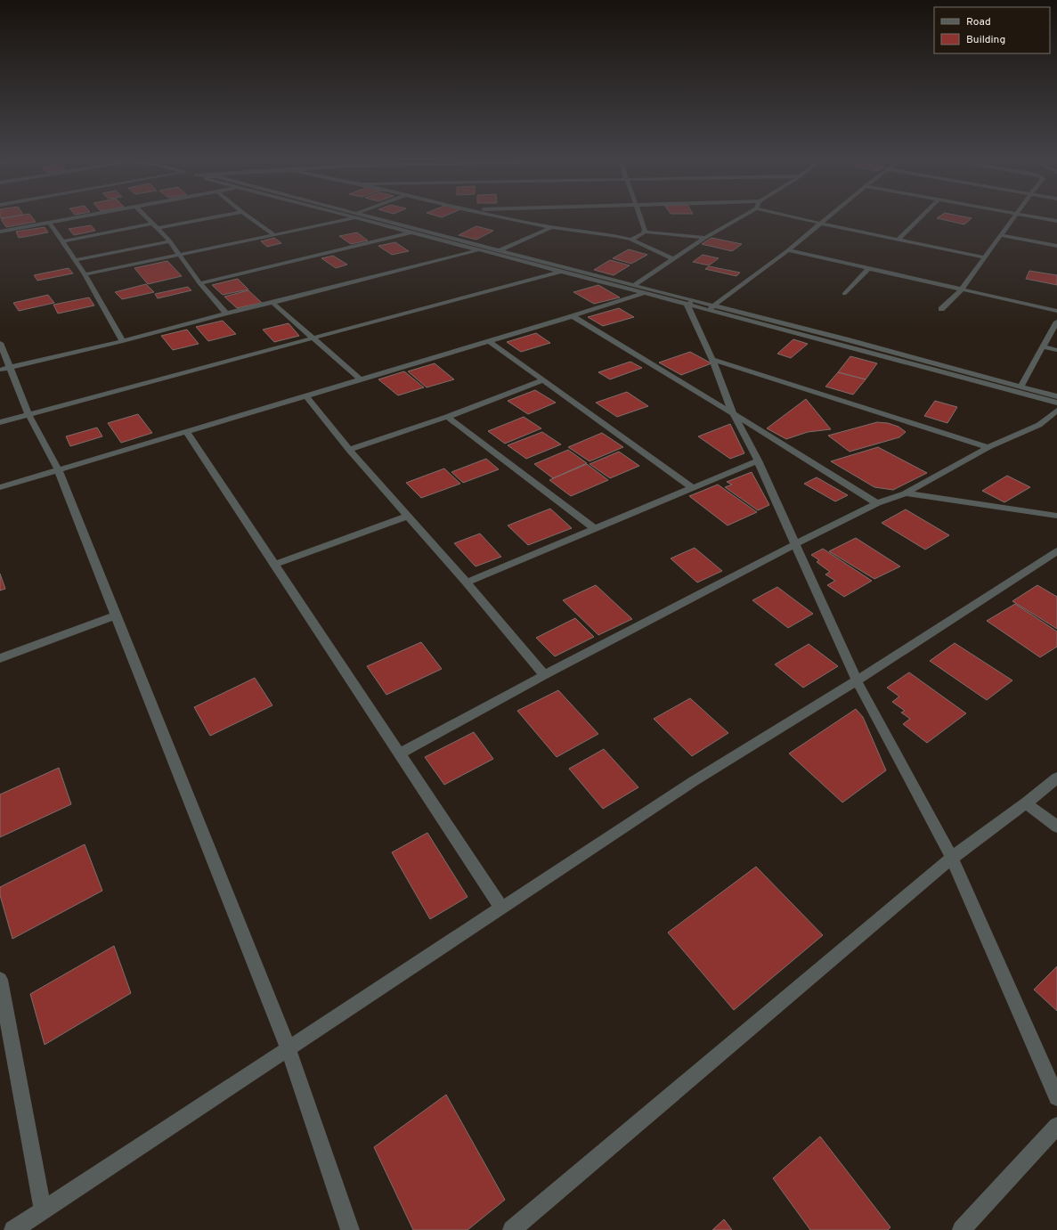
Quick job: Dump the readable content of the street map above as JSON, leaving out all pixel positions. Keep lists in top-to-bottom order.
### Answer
{
  "legend": ["Road", "Building"]
}
